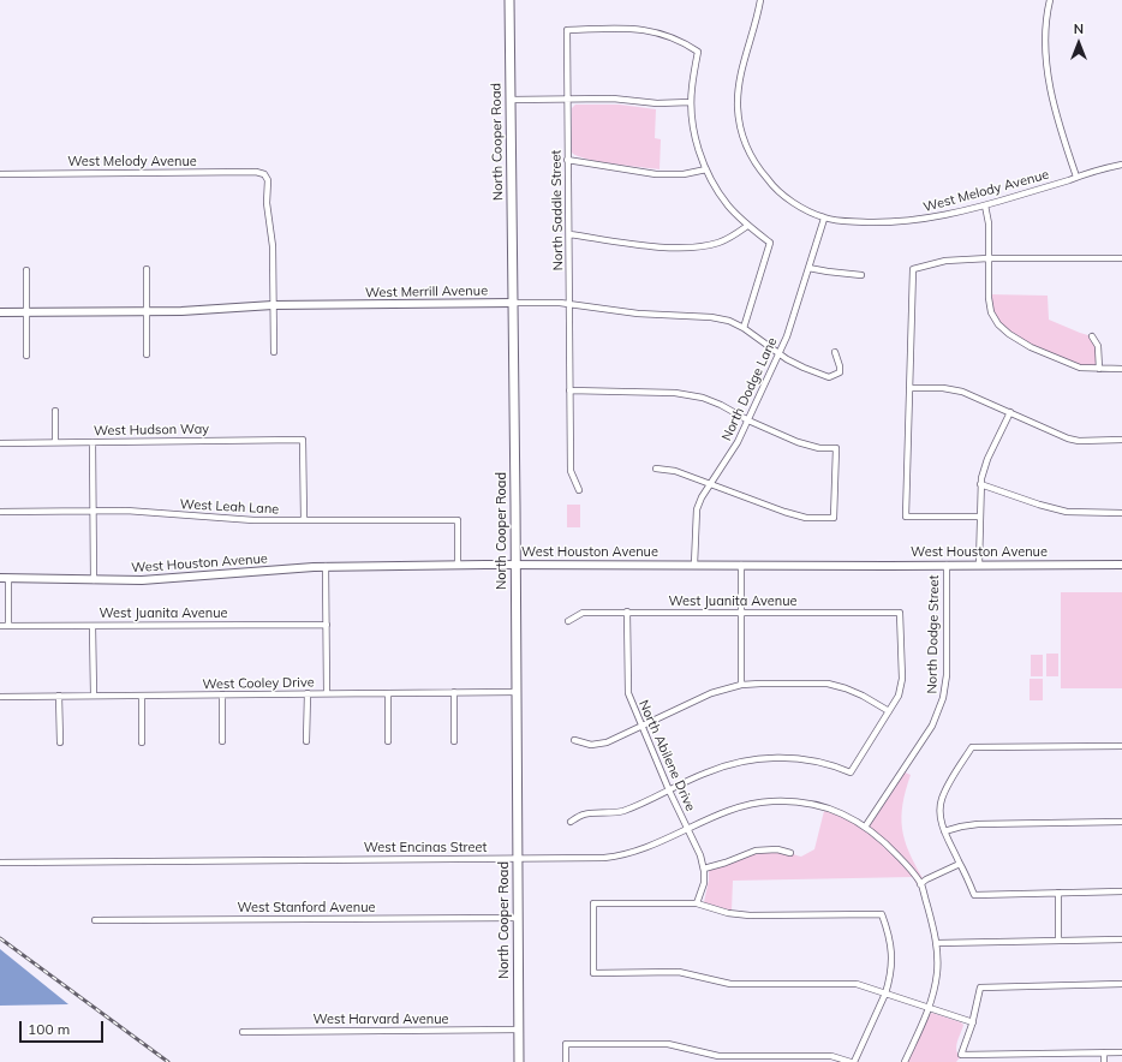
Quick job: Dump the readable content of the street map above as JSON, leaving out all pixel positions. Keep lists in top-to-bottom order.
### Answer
{
  "streets": {
    "main road": ["North Cooper Road"],
    "street": [
      "West Melody Avenue",
      "North Saddle Street",
      "West Merrill Avenue",
      "North Dodge Lane",
      "West Hudson Way",
      "West Leah Lane",
      "West Houston Avenue",
      "West Juanita Avenue",
      "North Dodge Street",
      "West Cooley Drive",
      "North Abilene Drive",
      "West Encinas Street",
      "West Stanford Avenue",
      "West Harvard Avenue"
    ]
  },
  "crossings": [
    ["North Cooper Road", "West Merrill Avenue"],
    ["North Cooper Road", "West Houston Avenue"],
    ["North Cooper Road", "West Cooley Drive"],
    ["North Cooper Road", "West Encinas Street"],
    ["North Cooper Road", "West Stanford Avenue"],
    ["North Cooper Road", "West Harvard Avenue"],
    ["West Melody Avenue", "West Merrill Avenue"],
    ["West Melody Avenue", "North Dodge Lane"],
    ["North Saddle Street", "West Merrill Avenue"],
    ["West Merrill Avenue", "North Dodge Lane"],
    ["North Dodge Lane", "West Houston Avenue"],
    ["West Hudson Way", "West Leah Lane"],
    ["West Leah Lane", "West Houston Avenue"],
    ["West Houston Avenue", "North Dodge Street"],
    ["West Juanita Avenue", "North Abilene Drive"],
    ["North Dodge Street", "West Encinas Street"],
    ["North Abilene Drive", "West Encinas Street"]
  ],
  "scale_bar": "100 m",
  "north": "top"
}
